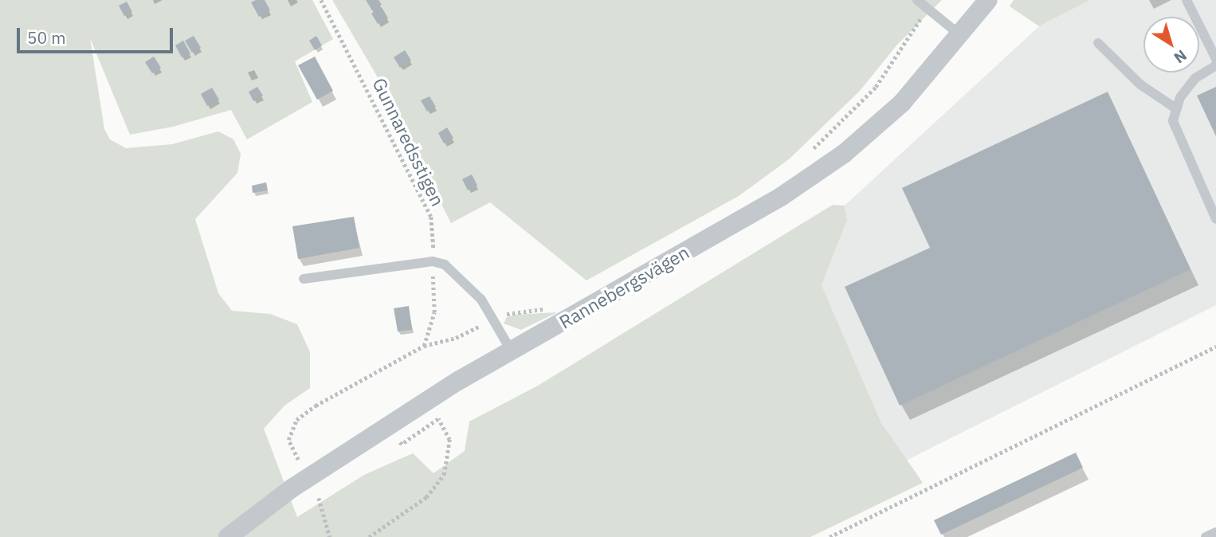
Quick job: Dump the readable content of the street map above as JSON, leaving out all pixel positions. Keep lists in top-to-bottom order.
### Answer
{
  "streets": {
    "street": ["Rannebergsvägen"],
    "path": ["Gunnaredsstigen"]
  },
  "scale_bar": "50 m",
  "north": "bottom right"
}
